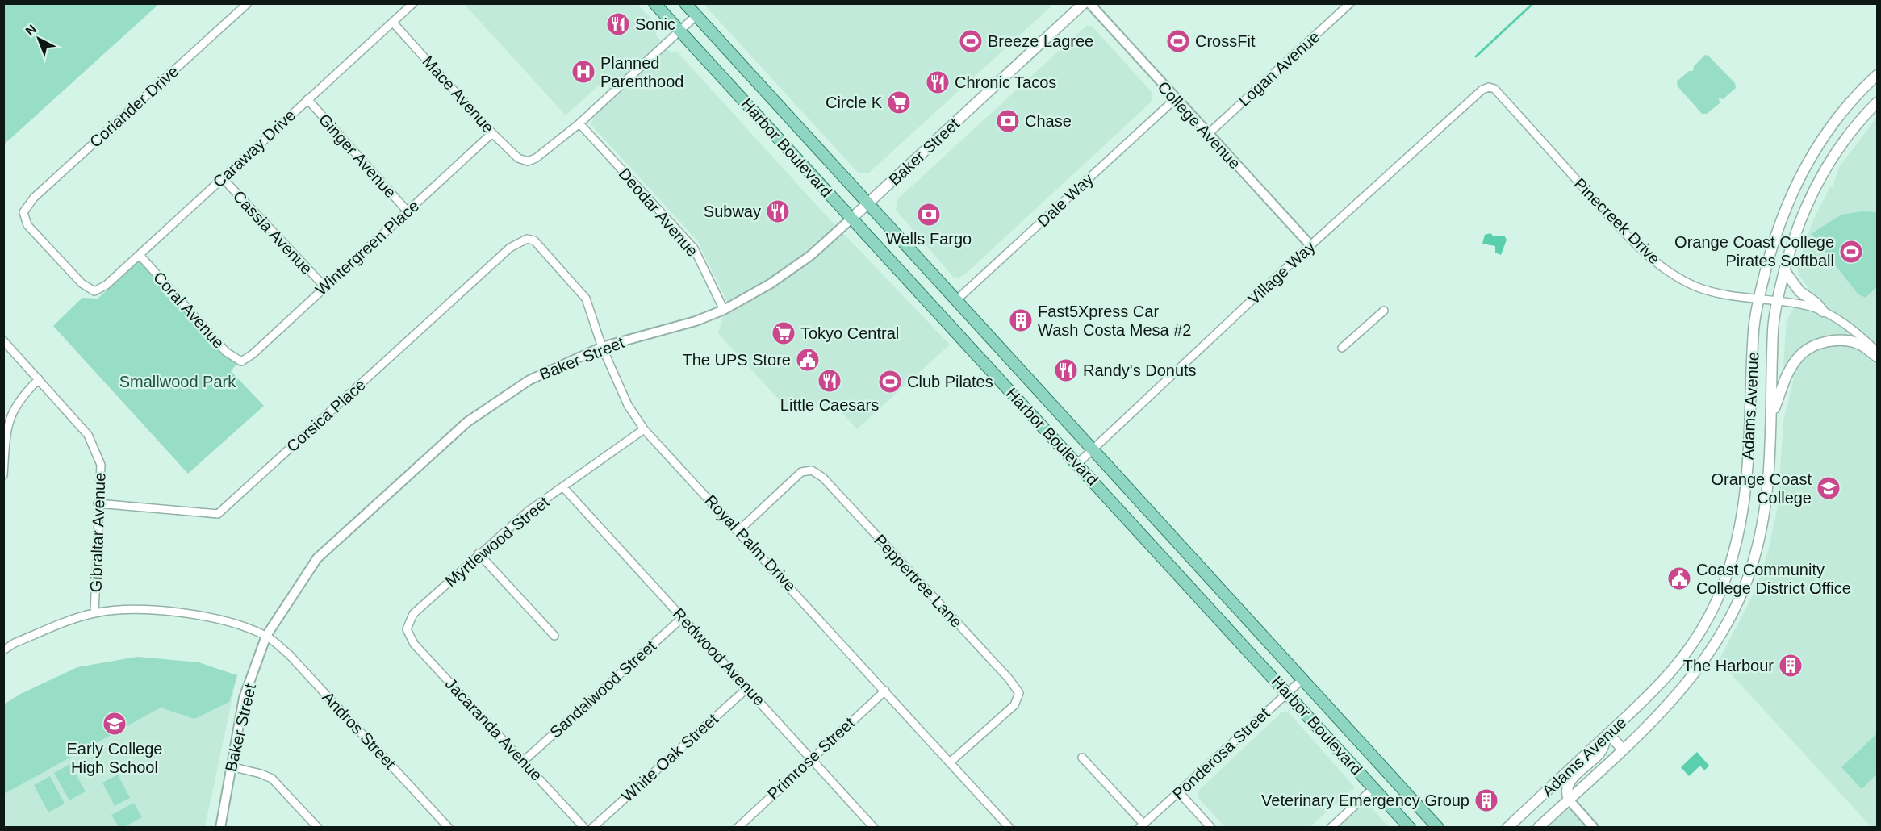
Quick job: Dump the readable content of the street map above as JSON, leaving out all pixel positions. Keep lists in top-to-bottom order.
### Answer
{
  "streets": {
    "main road": ["Harbor Boulevard", "Baker Street", "Adams Avenue"],
    "street": [
      "Logan Avenue",
      "Mace Avenue",
      "Coriander Drive",
      "College Avenue",
      "Caraway Drive",
      "Ginger Avenue",
      "Dale Way",
      "Deodar Avenue",
      "Pinecreek Drive",
      "Cassia Avenue",
      "Wintergreen Place",
      "Village Way",
      "Coral Avenue",
      "Corsica Place",
      "Gibraltar Avenue",
      "Myrtlewood Street",
      "Royal Palm Drive",
      "Peppertree Lane",
      "Redwood Avenue",
      "Sandalwood Street",
      "Jacaranda Avenue",
      "Andros Street",
      "Ponderosa Street",
      "White Oak Street",
      "Primrose Street"
    ]
  },
  "crossings": [
    ["Logan Avenue", "College Avenue"],
    ["Mace Avenue", "Caraway Drive"],
    ["Mace Avenue", "Deodar Avenue"],
    ["Mace Avenue", "Wintergreen Place"],
    ["Coriander Drive", "Caraway Drive"],
    ["College Avenue", "Dale Way"],
    ["College Avenue", "Village Way"],
    ["Harbor Boulevard", "Baker Street"],
    ["Harbor Boulevard", "Dale Way"],
    ["Harbor Boulevard", "Village Way"],
    ["Harbor Boulevard", "Ponderosa Street"],
    ["Caraway Drive", "Ginger Avenue"],
    ["Caraway Drive", "Cassia Avenue"],
    ["Caraway Drive", "Coral Avenue"],
    ["Baker Street", "Deodar Avenue"],
    ["Baker Street", "Royal Palm Drive"],
    ["Baker Street", "Andros Street"],
    ["Ginger Avenue", "Wintergreen Place"],
    ["Pinecreek Drive", "Village Way"],
    ["Pinecreek Drive", "Adams Avenue"],
    ["Cassia Avenue", "Wintergreen Place"],
    ["Wintergreen Place", "Coral Avenue"],
    ["Corsica Place", "Gibraltar Avenue"],
    ["Corsica Place", "Royal Palm Drive"],
    ["Gibraltar Avenue", "Andros Street"],
    ["Myrtlewood Street", "Royal Palm Drive"],
    ["Myrtlewood Street", "Redwood Avenue"],
    ["Myrtlewood Street", "Jacaranda Avenue"],
    ["Royal Palm Drive", "Peppertree Lane"],
    ["Royal Palm Drive", "Primrose Street"],
    ["Redwood Avenue", "Sandalwood Street"],
    ["Redwood Avenue", "White Oak Street"],
    ["Redwood Avenue", "Primrose Street"],
    ["Sandalwood Street", "Jacaranda Avenue"]
  ],
  "parks": ["Smallwood Park"],
  "places": {
    "restaurant": [
      "Sonic",
      "Chronic Tacos",
      "Subway",
      "Randy's Donuts",
      "Little Caesars"
    ],
    "sports": [
      "Breeze Lagree",
      "CrossFit",
      "Orange Coast College Pirates Softball",
      "Club Pilates"
    ],
    "hospital": ["Planned Parenthood"],
    "supermarket": ["Circle K", "Tokyo Central"],
    "bank": ["Chase", "Wells Fargo"],
    "building": ["Fast5Xpress Car Wash Costa Mesa #2", "The Harbour", "Veterinary Emergency Group"],
    "public building": ["The UPS Store", "Coast Community College District Office"],
    "school or university": ["Orange Coast College", "Early College High School"]
  },
  "north": "top left"
}
